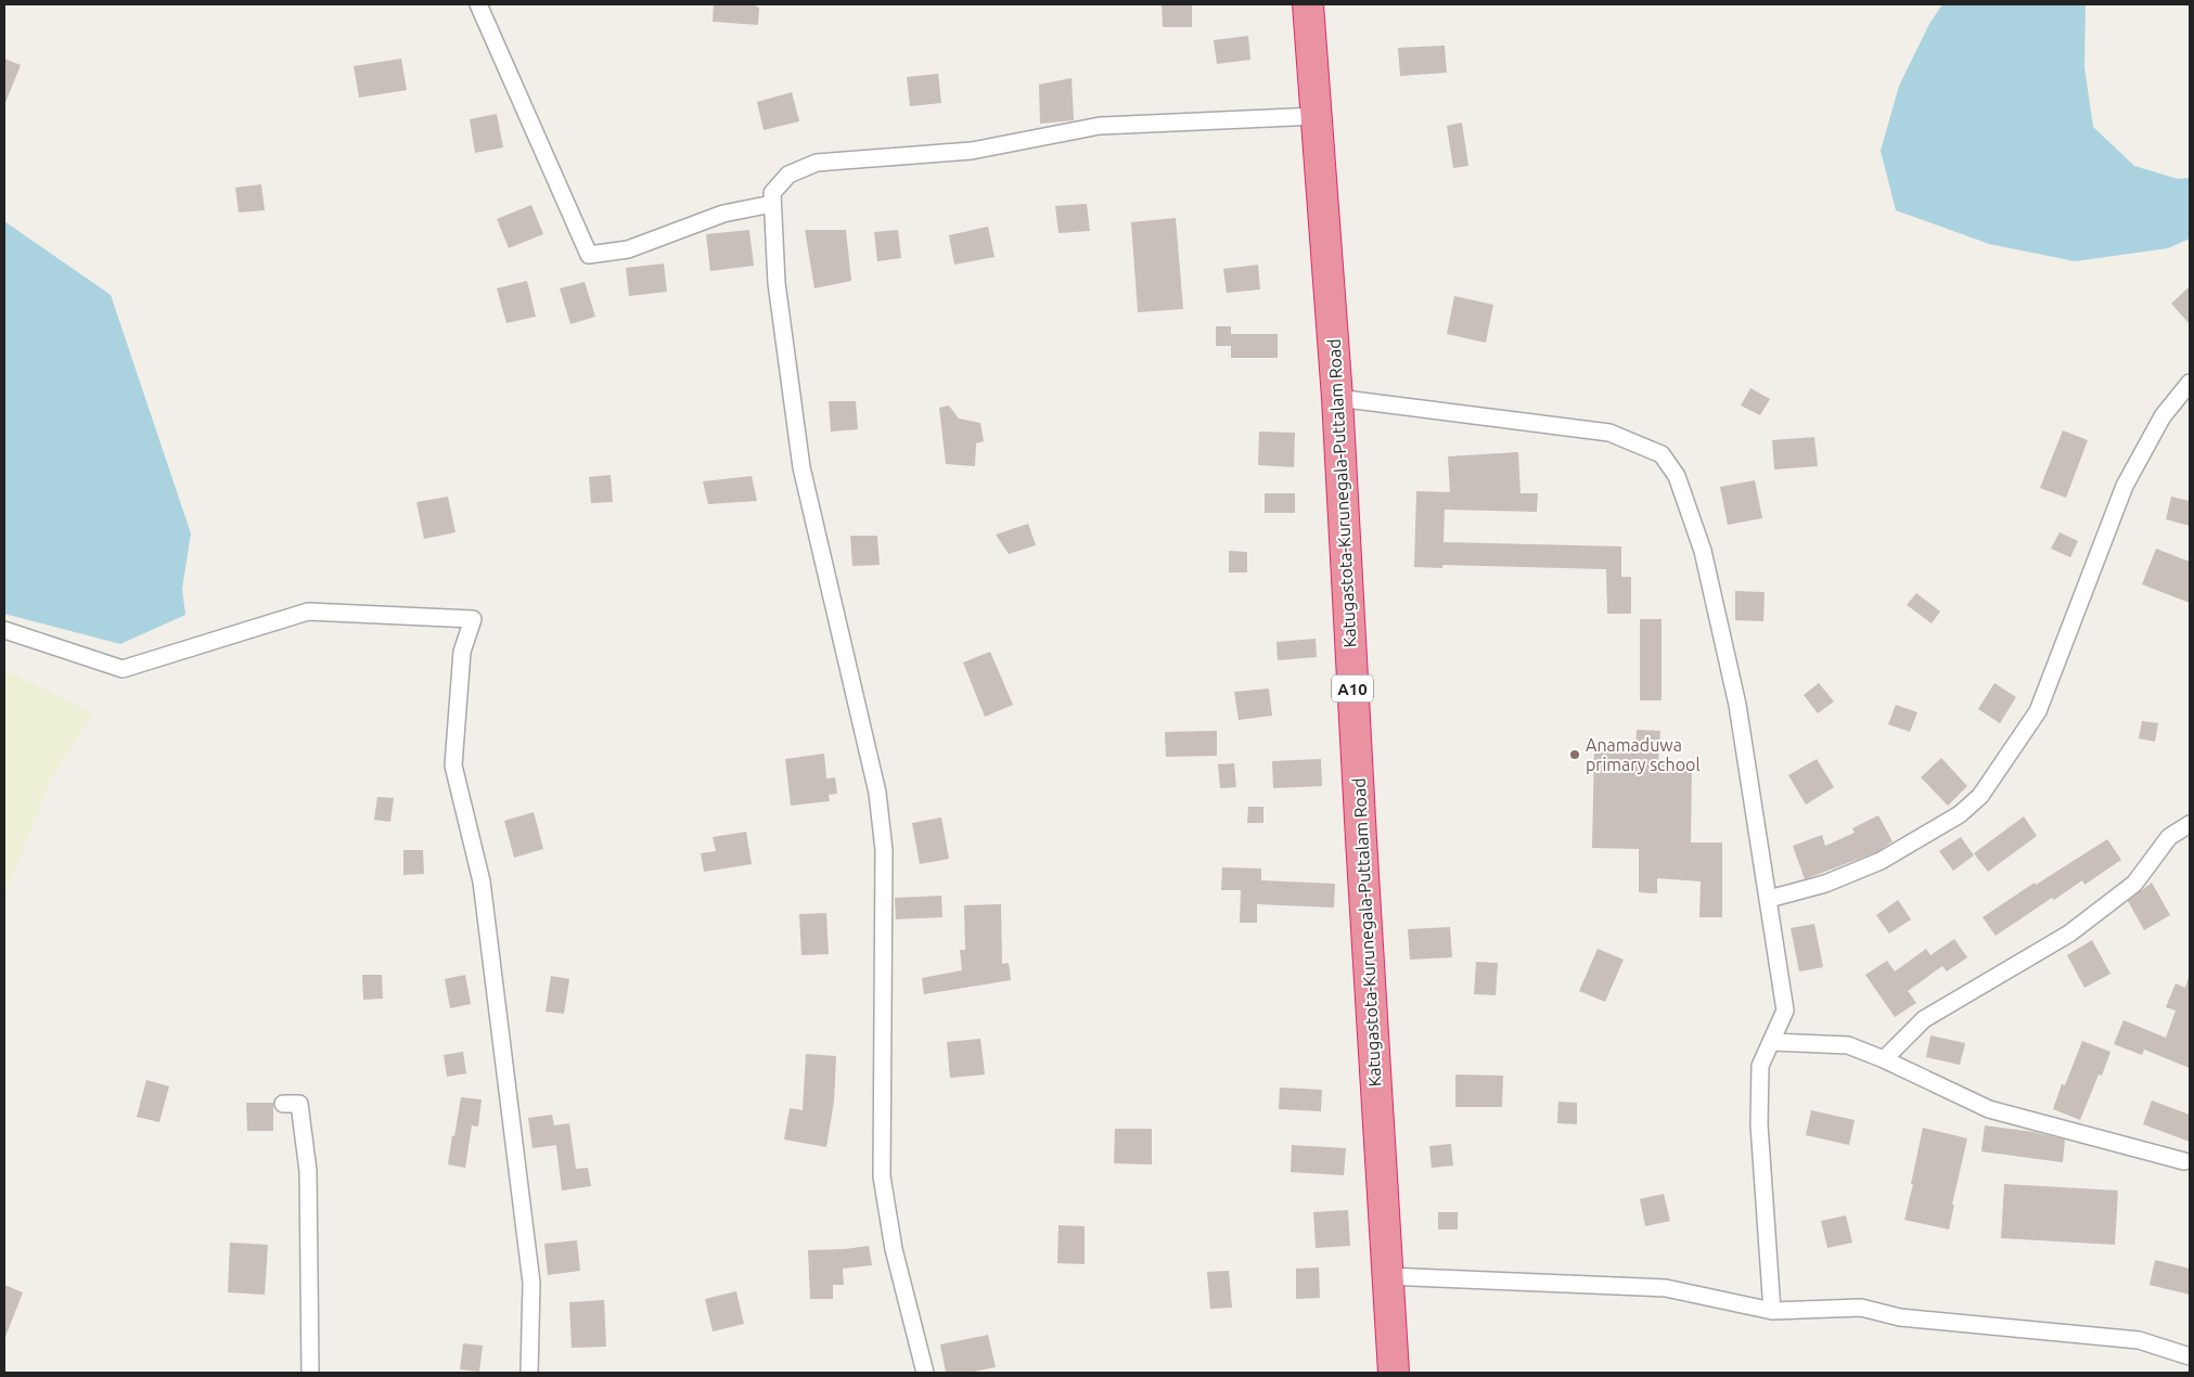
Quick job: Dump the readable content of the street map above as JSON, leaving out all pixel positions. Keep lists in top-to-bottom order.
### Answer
{
  "streets": {
    "highway": ["Katugastota-Kurunegala-Puttalam Road", "A10"]
  },
  "places": ["Anamaduwa primary school"]
}
